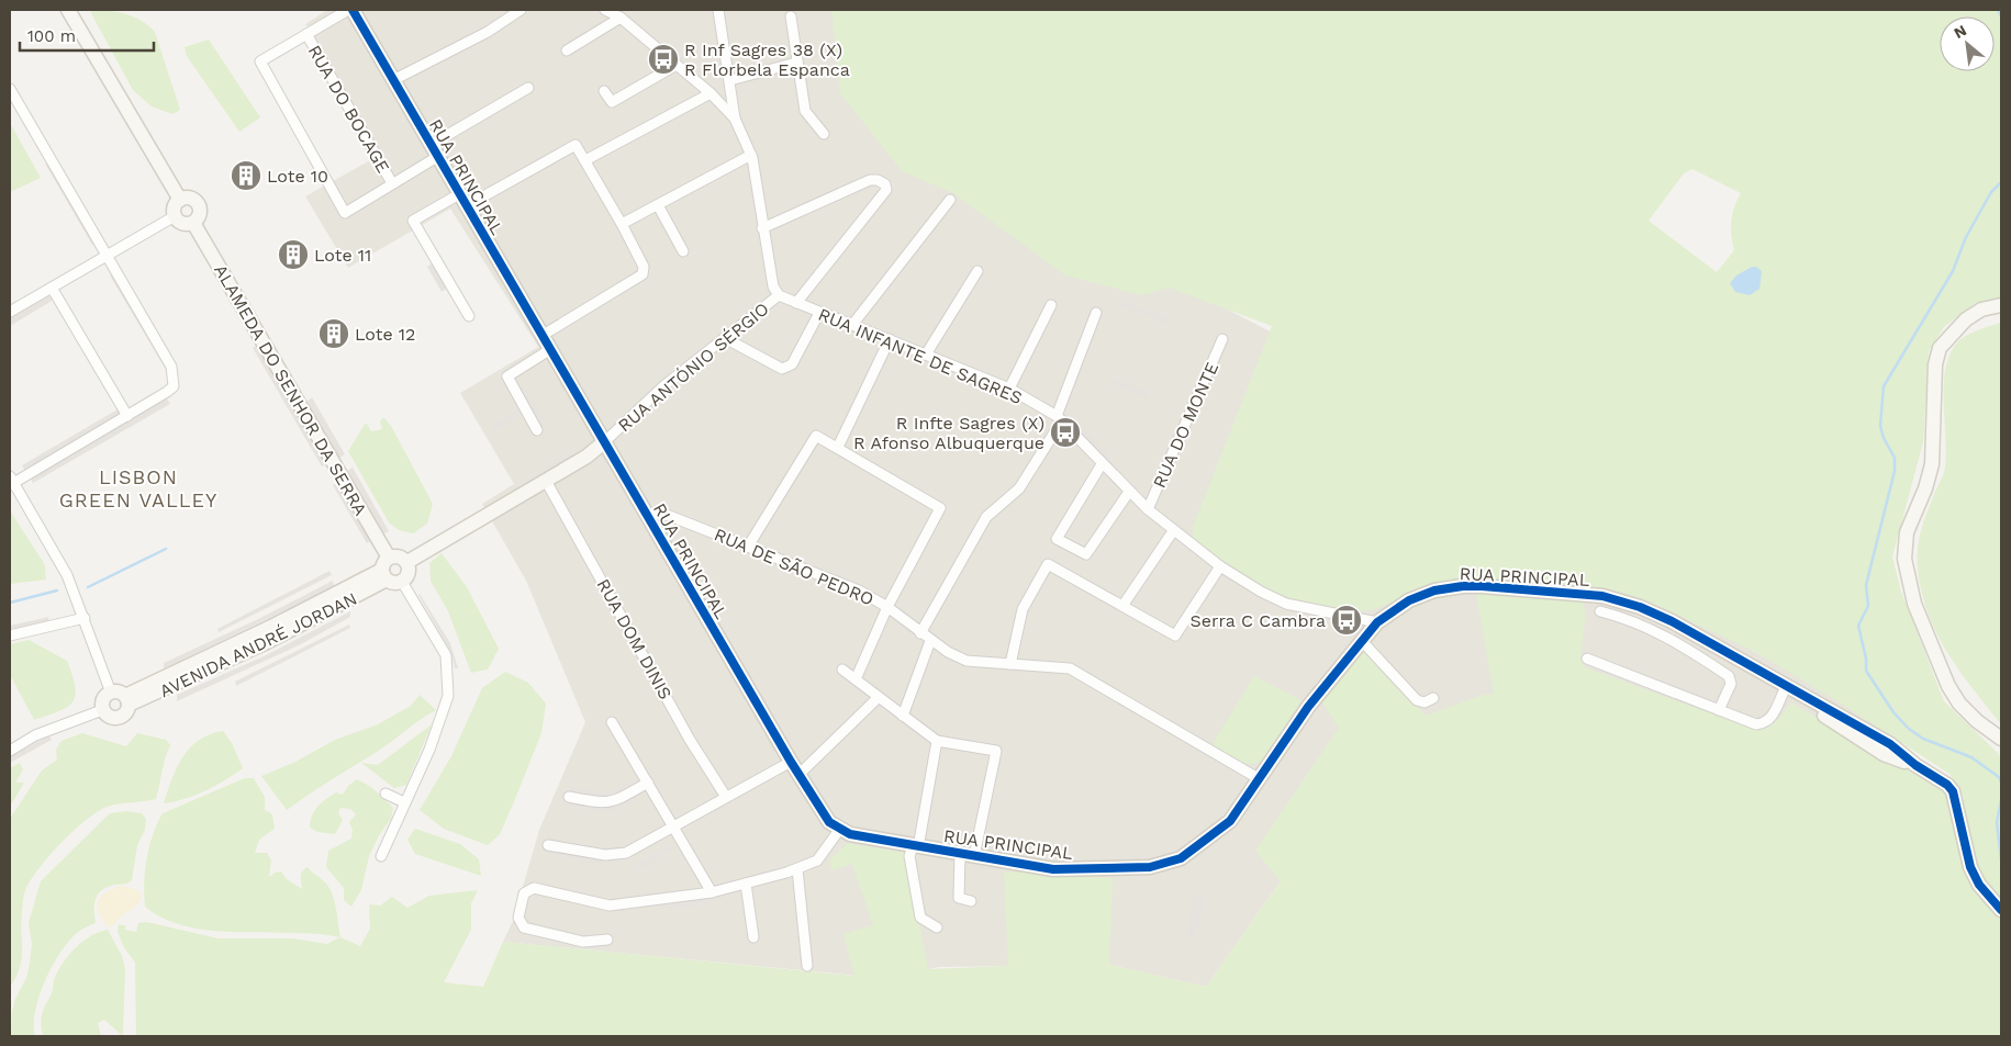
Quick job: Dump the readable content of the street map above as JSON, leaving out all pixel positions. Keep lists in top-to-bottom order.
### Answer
{
  "streets": {
    "street": [
      "RUA DO BOCAGE",
      "RUA PRINCIPAL",
      "RUA INFANTE DE SAGRES",
      "RUA ANTÓNIO SÉRGIO",
      "ALAMEDA DO SENHOR DA SERRA",
      "RUA DO MONTE",
      "RUA DE SÃO PEDRO",
      "RUA DOM DINIS",
      "AVENIDA ANDRÉ JORDAN"
    ]
  },
  "crossings": [
    ["RUA PRINCIPAL", "RUA INFANTE DE SAGRES"],
    ["RUA PRINCIPAL", "RUA ANTÓNIO SÉRGIO"],
    ["RUA PRINCIPAL", "RUA DE SÃO PEDRO"],
    ["RUA INFANTE DE SAGRES", "RUA ANTÓNIO SÉRGIO"],
    ["RUA INFANTE DE SAGRES", "RUA DO MONTE"],
    ["RUA ANTÓNIO SÉRGIO", "RUA DOM DINIS"],
    ["ALAMEDA DO SENHOR DA SERRA", "AVENIDA ANDRÉ JORDAN"]
  ],
  "districts": ["LISBON GREEN VALLEY"],
  "places": {
    "bus stop": ["R Inf Sagres 38 (X) R Florbela Espanca", "R Infte Sagres (X) R Afonso Albuquerque", "Serra C Cambra"],
    "building": ["Lote 10", "Lote 11", "Lote 12"]
  },
  "scale_bar": "100 m",
  "north": "top left"
}
